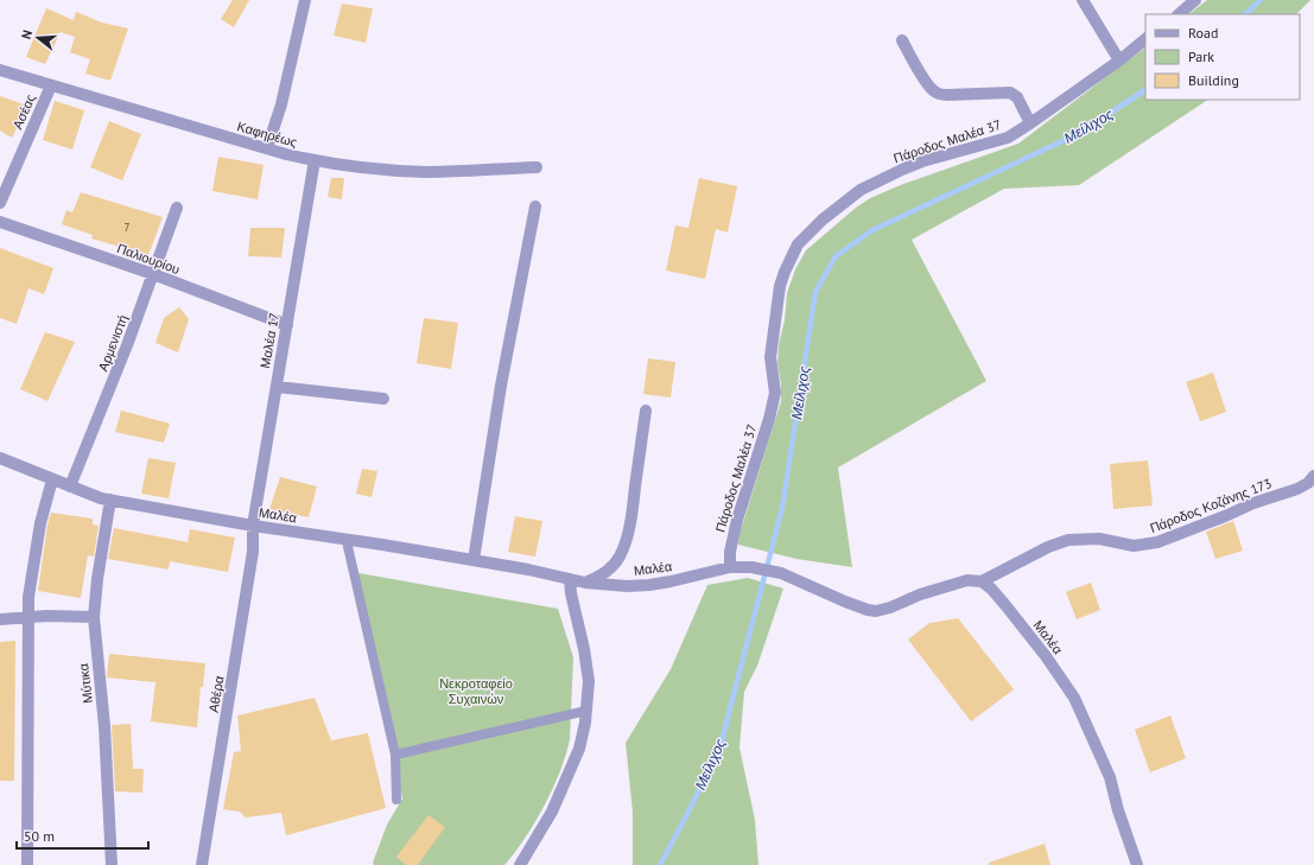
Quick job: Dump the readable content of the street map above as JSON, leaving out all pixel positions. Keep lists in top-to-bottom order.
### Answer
{
  "streets": {
    "street": [
      "Ασέας",
      "Καφηρέως",
      "Πάροδος Μαλέα 37",
      "Παλιουρίου",
      "Μαλέα 17",
      "Αρμενιστή",
      "Πάροδος Κοζάνης 173",
      "Μαλέα",
      "Μύτικα",
      "Αθέρα"
    ]
  },
  "crossings": [
    ["Ασέας", "Καφηρέως"],
    ["Καφηρέως", "Μαλέα 17"],
    ["Πάροδος Μαλέα 37", "Μαλέα"],
    ["Παλιουρίου", "Μαλέα 17"],
    ["Παλιουρίου", "Αρμενιστή"],
    ["Μαλέα 17", "Μαλέα"],
    ["Μαλέα 17", "Αθέρα"],
    ["Αρμενιστή", "Μαλέα"],
    ["Πάροδος Κοζάνης 173", "Μαλέα"],
    ["Μαλέα", "Μύτικα"],
    ["Μαλέα", "Αθέρα"]
  ],
  "water": ["Μείλιχος"],
  "parks": ["Νεκροταφείο Συχαινών"],
  "house_numbers": ["7"],
  "legend": ["Road", "Park", "Building"],
  "scale_bar": "50 m",
  "north": "left"
}
